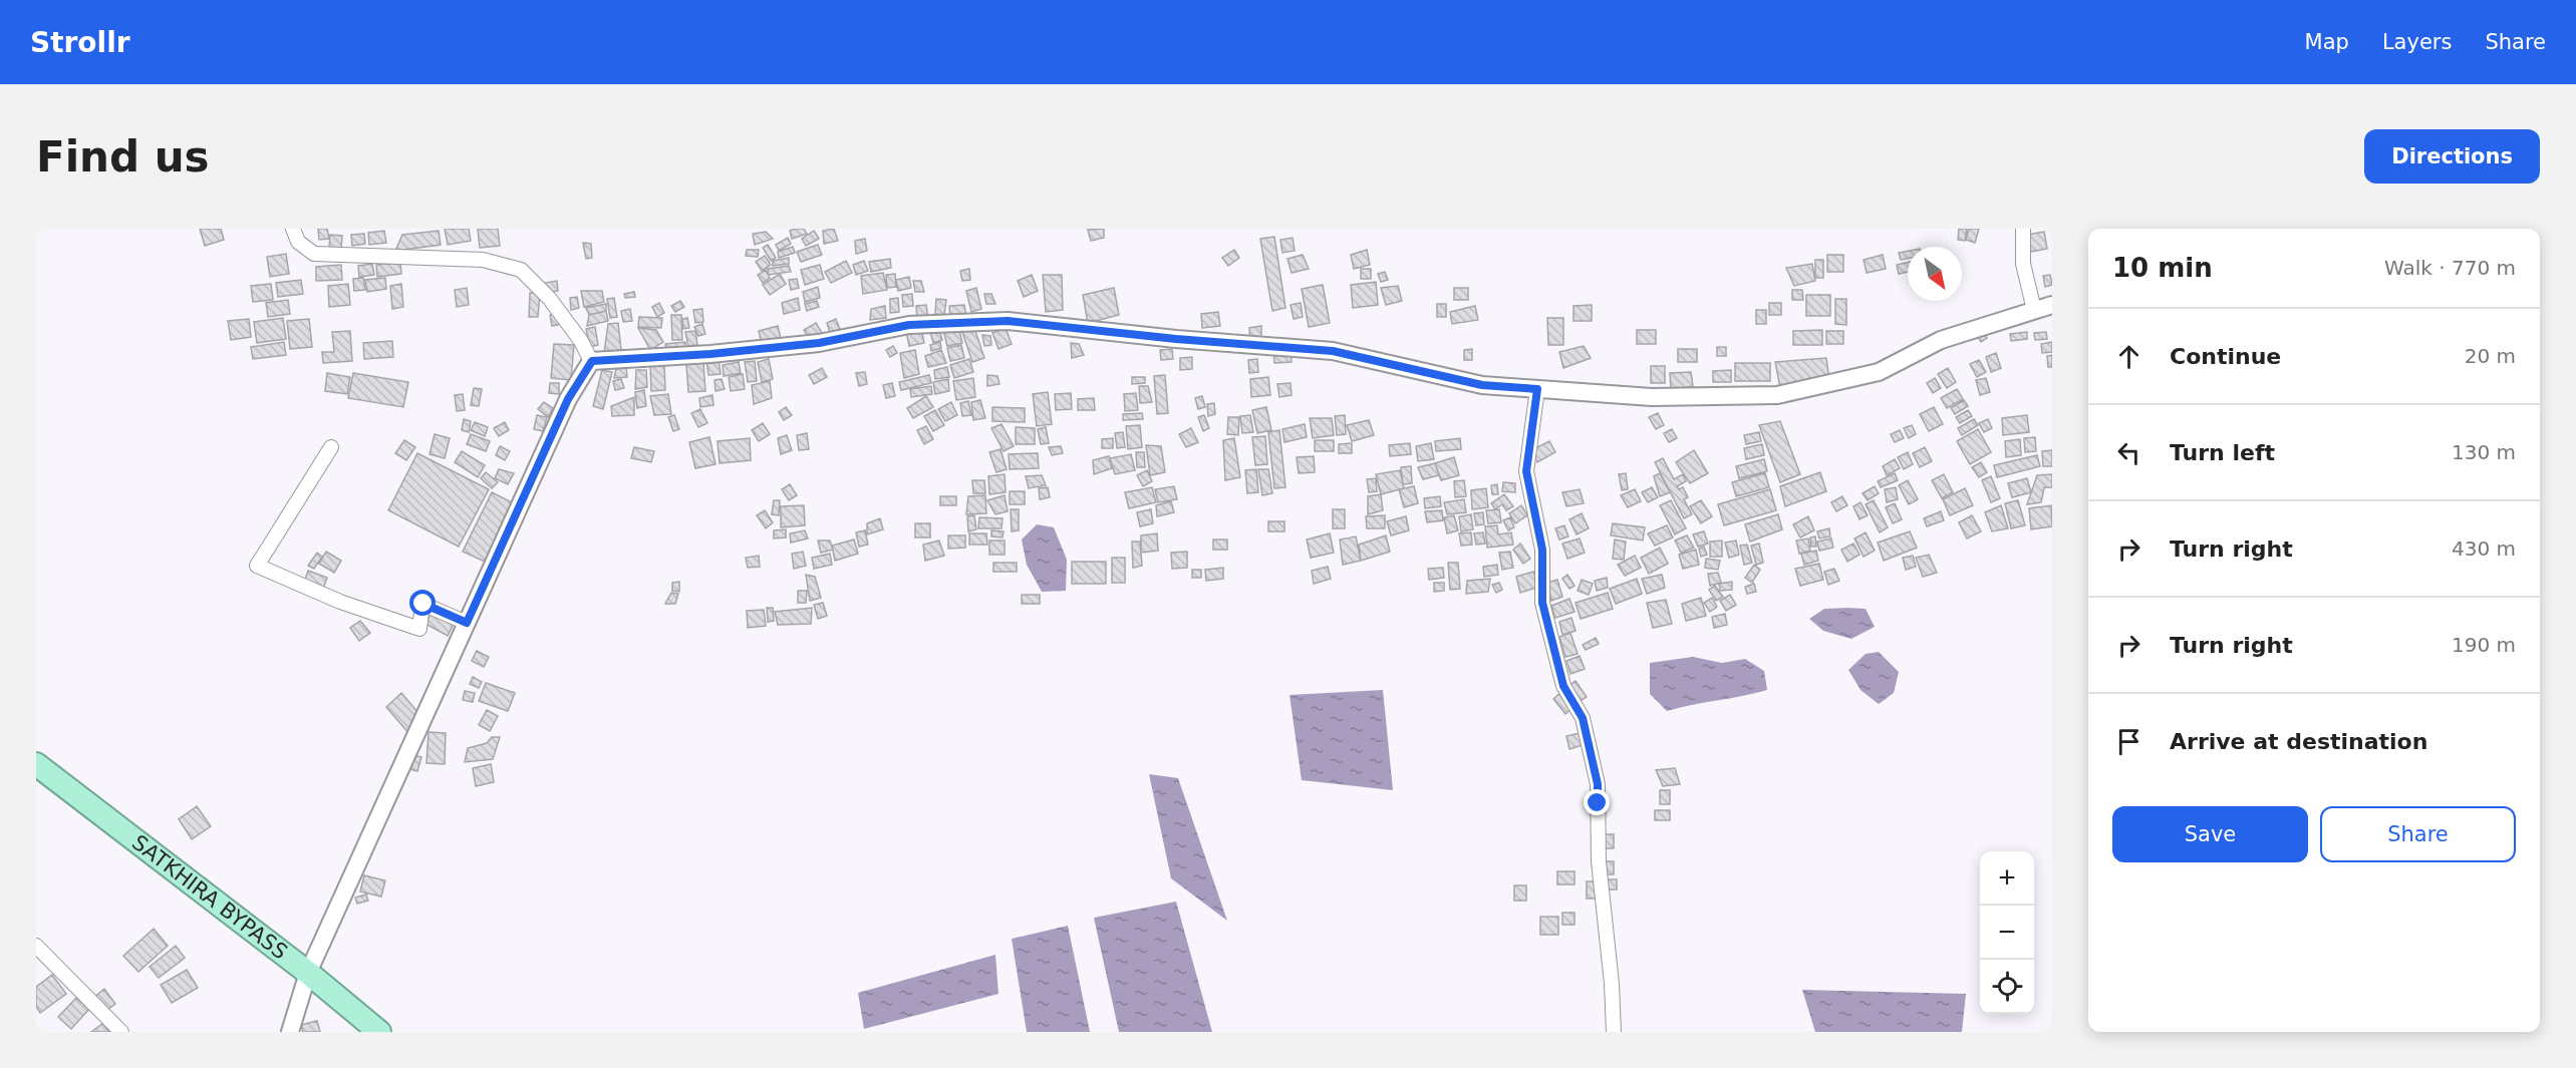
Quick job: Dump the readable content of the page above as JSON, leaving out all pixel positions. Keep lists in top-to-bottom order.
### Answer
{
  "streets": {
    "highway": ["SATKHIRA BYPASS"]
  },
  "north": "bottom right",
  "page": {
    "header": "Strollr",
    "nav": ["Map", "Layers", "Share"],
    "buttons": [
      "Directions",
      ["Save", "Share"]
    ],
    "title": "Find us",
    "heading": ["10 min", "Walk · 770 m"],
    "list": [
      ["Continue", "20 m"],
      ["Turn left", "130 m"],
      ["Turn right", "430 m"],
      ["Turn right", "190 m"],
      "Arrive at destination"
    ],
    "map_buttons": ["+", "−"]
  }
}
